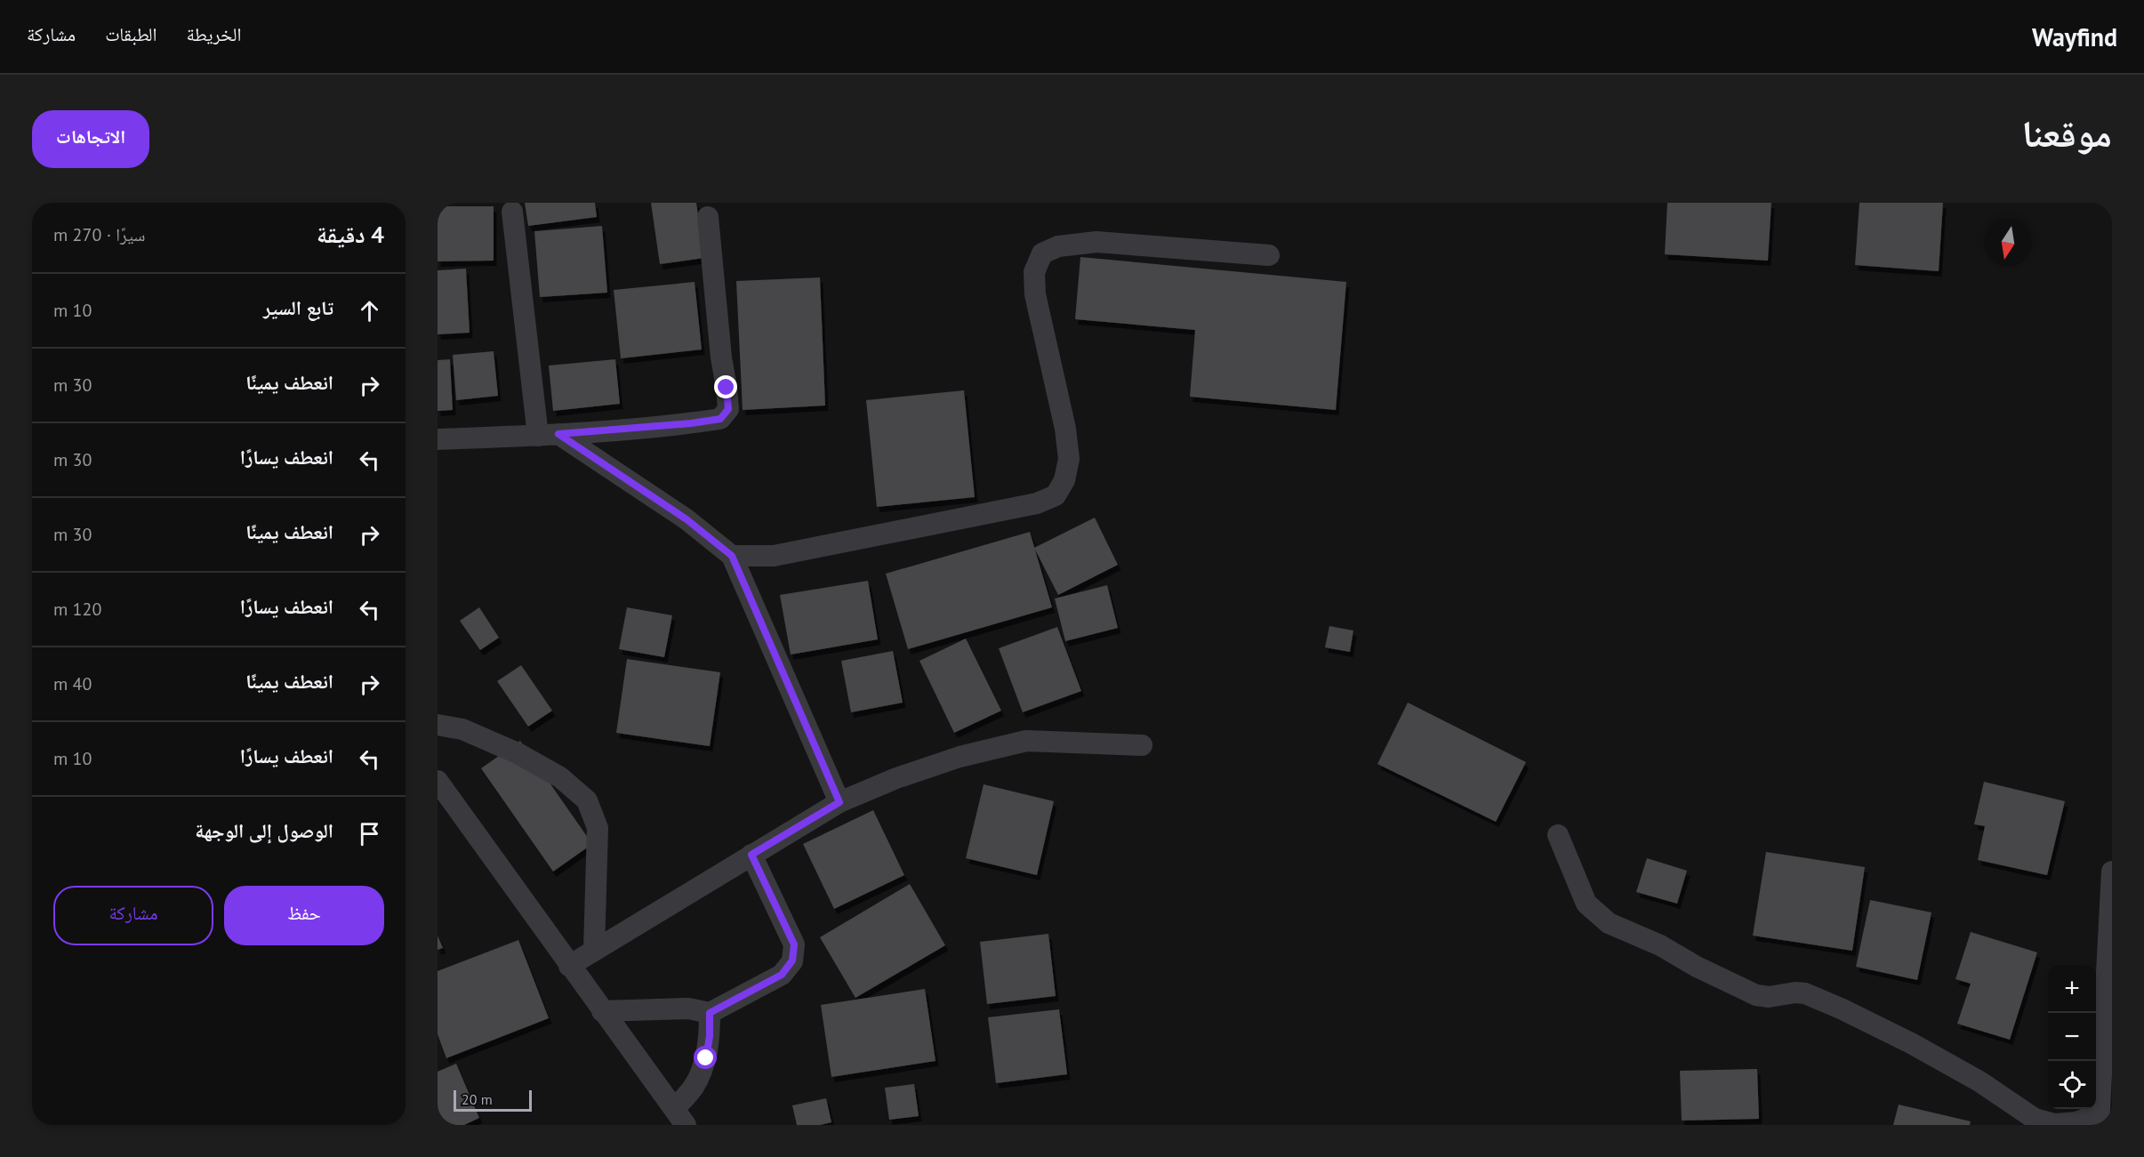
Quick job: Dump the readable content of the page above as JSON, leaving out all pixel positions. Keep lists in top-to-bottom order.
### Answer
{
  "scale_bar": "20 m",
  "north": "bottom",
  "page": {
    "header": "Wayfind",
    "nav": ["الخريطة", "الطبقات", "مشاركة"],
    "title": "موقعنا",
    "buttons": [
      "الاتجاهات",
      ["حفظ", "مشاركة"]
    ],
    "heading": ["4 دقيقة", "سيرًا · 270 m"],
    "list": [
      ["تابع السير", "10 m"],
      ["انعطف يمينًا", "30 m"],
      ["انعطف يسارًا", "30 m"],
      ["انعطف يمينًا", "30 m"],
      ["انعطف يسارًا", "120 m"],
      ["انعطف يمينًا", "40 m"],
      ["انعطف يسارًا", "10 m"],
      "الوصول إلى الوجهة"
    ],
    "map_buttons": ["+", "−"],
    "scale": "20 m"
  }
}
